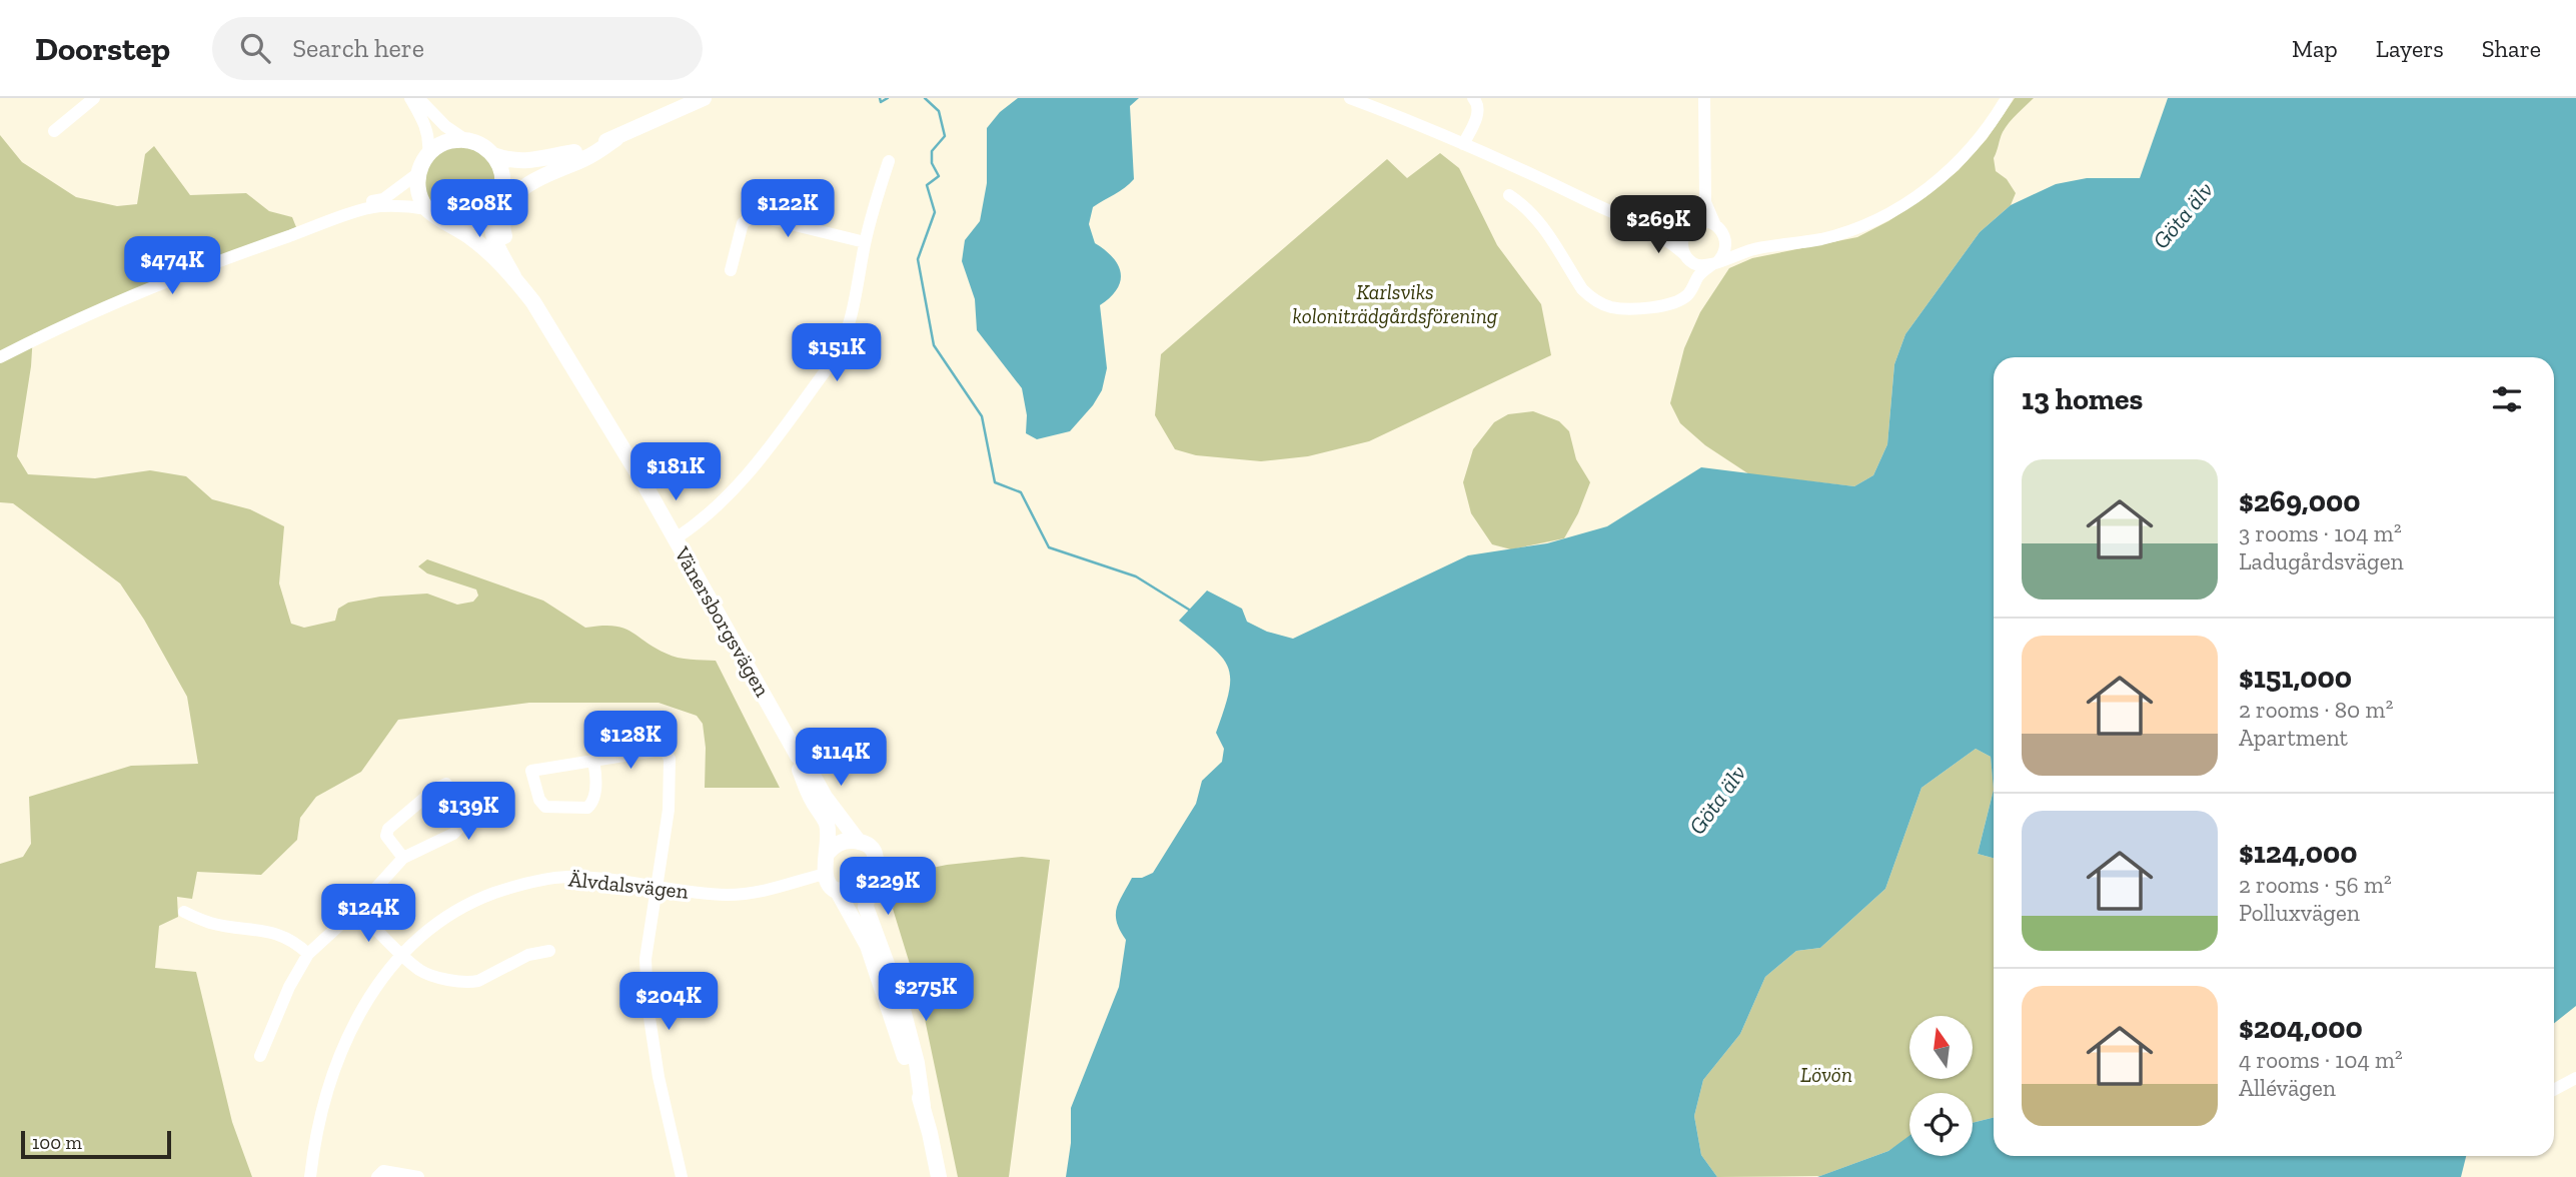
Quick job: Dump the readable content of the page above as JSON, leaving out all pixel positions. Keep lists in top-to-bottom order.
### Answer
{
  "streets": {
    "main road": ["Vänersborgsvägen"],
    "street": ["Älvdalsvägen"]
  },
  "crossings": [
    ["Vänersborgsvägen", "Älvdalsvägen"]
  ],
  "water": ["Göta älv"],
  "parks": ["Karlsviks koloniträdgårdsförening", "Lövön"],
  "scale_bar": "100 m",
  "north": "top",
  "page": {
    "header": "Doorstep",
    "search": "Search here",
    "nav": ["Map", "Layers", "Share"],
    "price": [
      "$208K",
      "$122K",
      "$269K",
      "$474K",
      "$151K",
      "$181K",
      "$128K",
      "$114K",
      "$139K",
      "$229K",
      "$124K",
      "$275K",
      "$204K"
    ],
    "heading": "13 homes",
    "list": [
      {
        "name": "$269,000",
        "note": "3 rooms · 104 m² · Ladugårdsvägen"
      },
      {
        "name": "$151,000",
        "note": "2 rooms · 80 m² · Apartment"
      },
      {
        "name": "$124,000",
        "note": "2 rooms · 56 m² · Polluxvägen"
      },
      {
        "name": "$204,000",
        "note": "4 rooms · 104 m² · Allévägen"
      }
    ],
    "scale": "100 m"
  }
}
